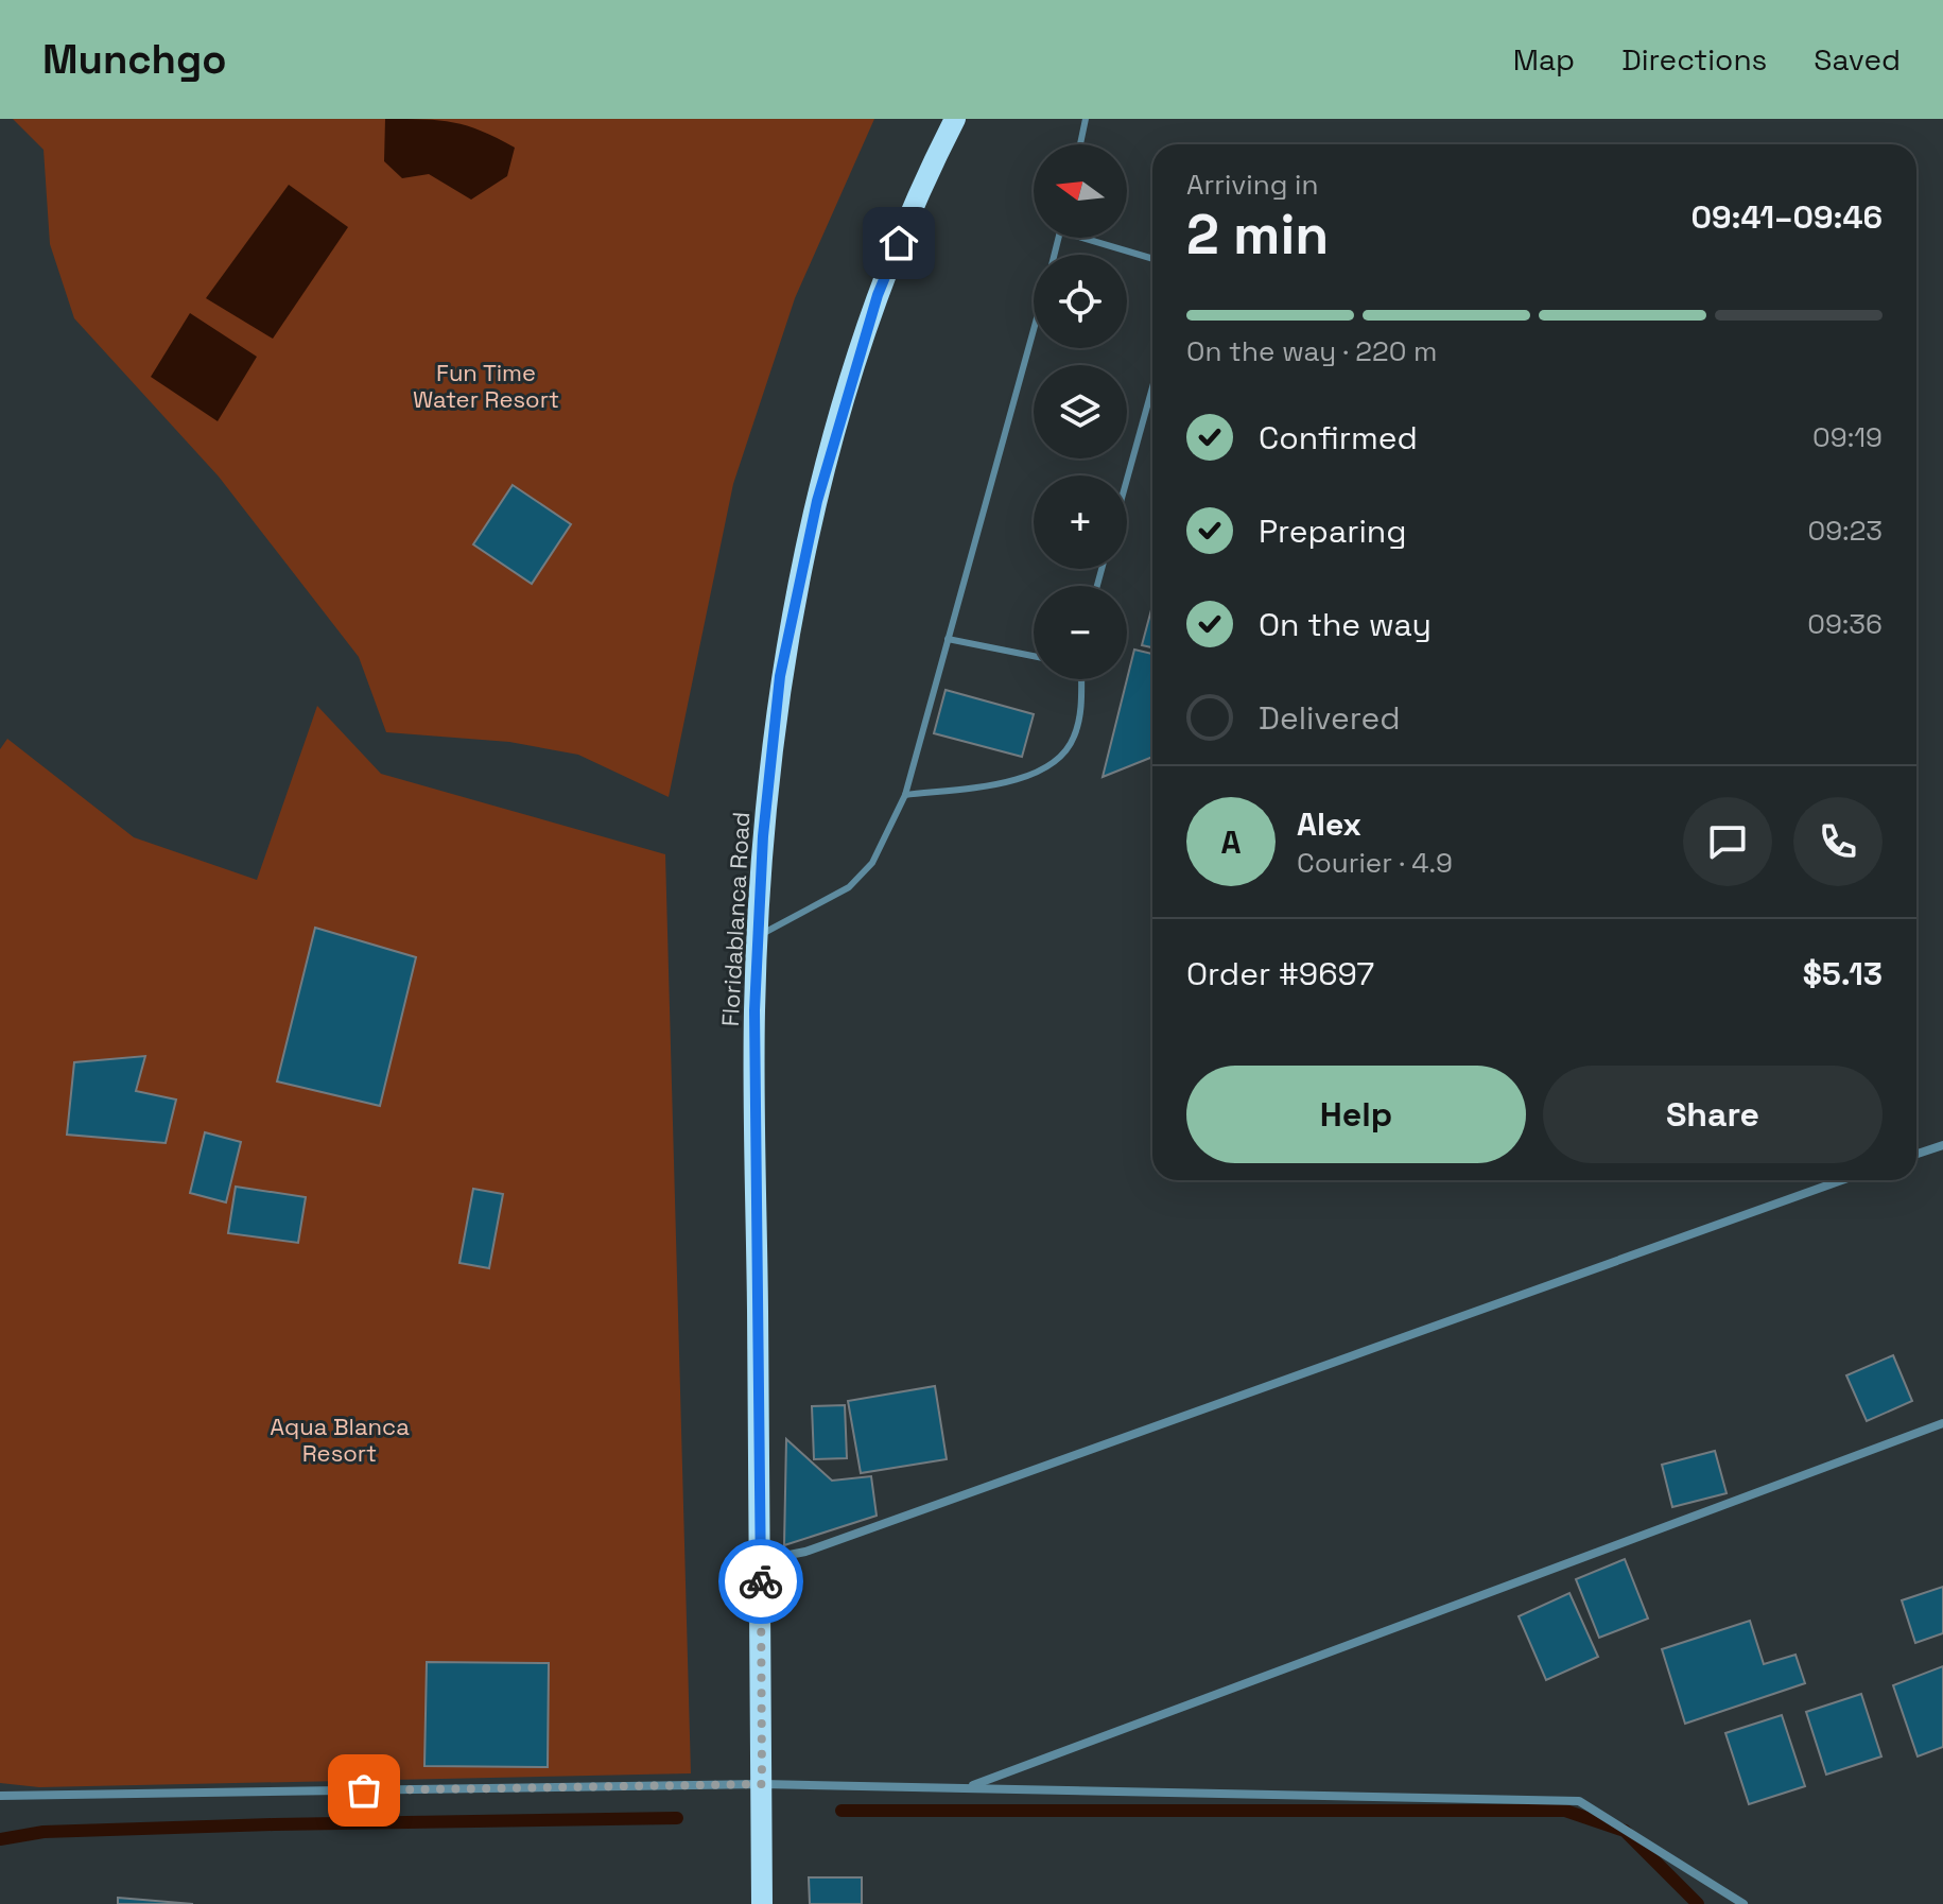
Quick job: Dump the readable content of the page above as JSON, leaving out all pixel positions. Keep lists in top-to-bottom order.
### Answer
{
  "streets": {
    "main road": ["Floridablanca Road"]
  },
  "parks": ["Fun Time Water Resort", "Aqua Blanca Resort"],
  "north": "left",
  "page": {
    "header": "Munchgo",
    "nav": ["Map", "Directions", "Saved"],
    "map_buttons": ["+", "−"],
    "heading": ["2 min", "Arriving in", "09:41–09:46"],
    "panel": [
      "Alex",
      "Courier · 4.9",
      "Order #9697",
      "$5.13"
    ],
    "bar": "On the way · 220 m",
    "list": [
      ["Confirmed", "09:19"],
      ["Preparing", "09:23"],
      ["On the way", "09:36"],
      "Delivered"
    ],
    "round": "A",
    "buttons": ["Help", "Share"]
  }
}
